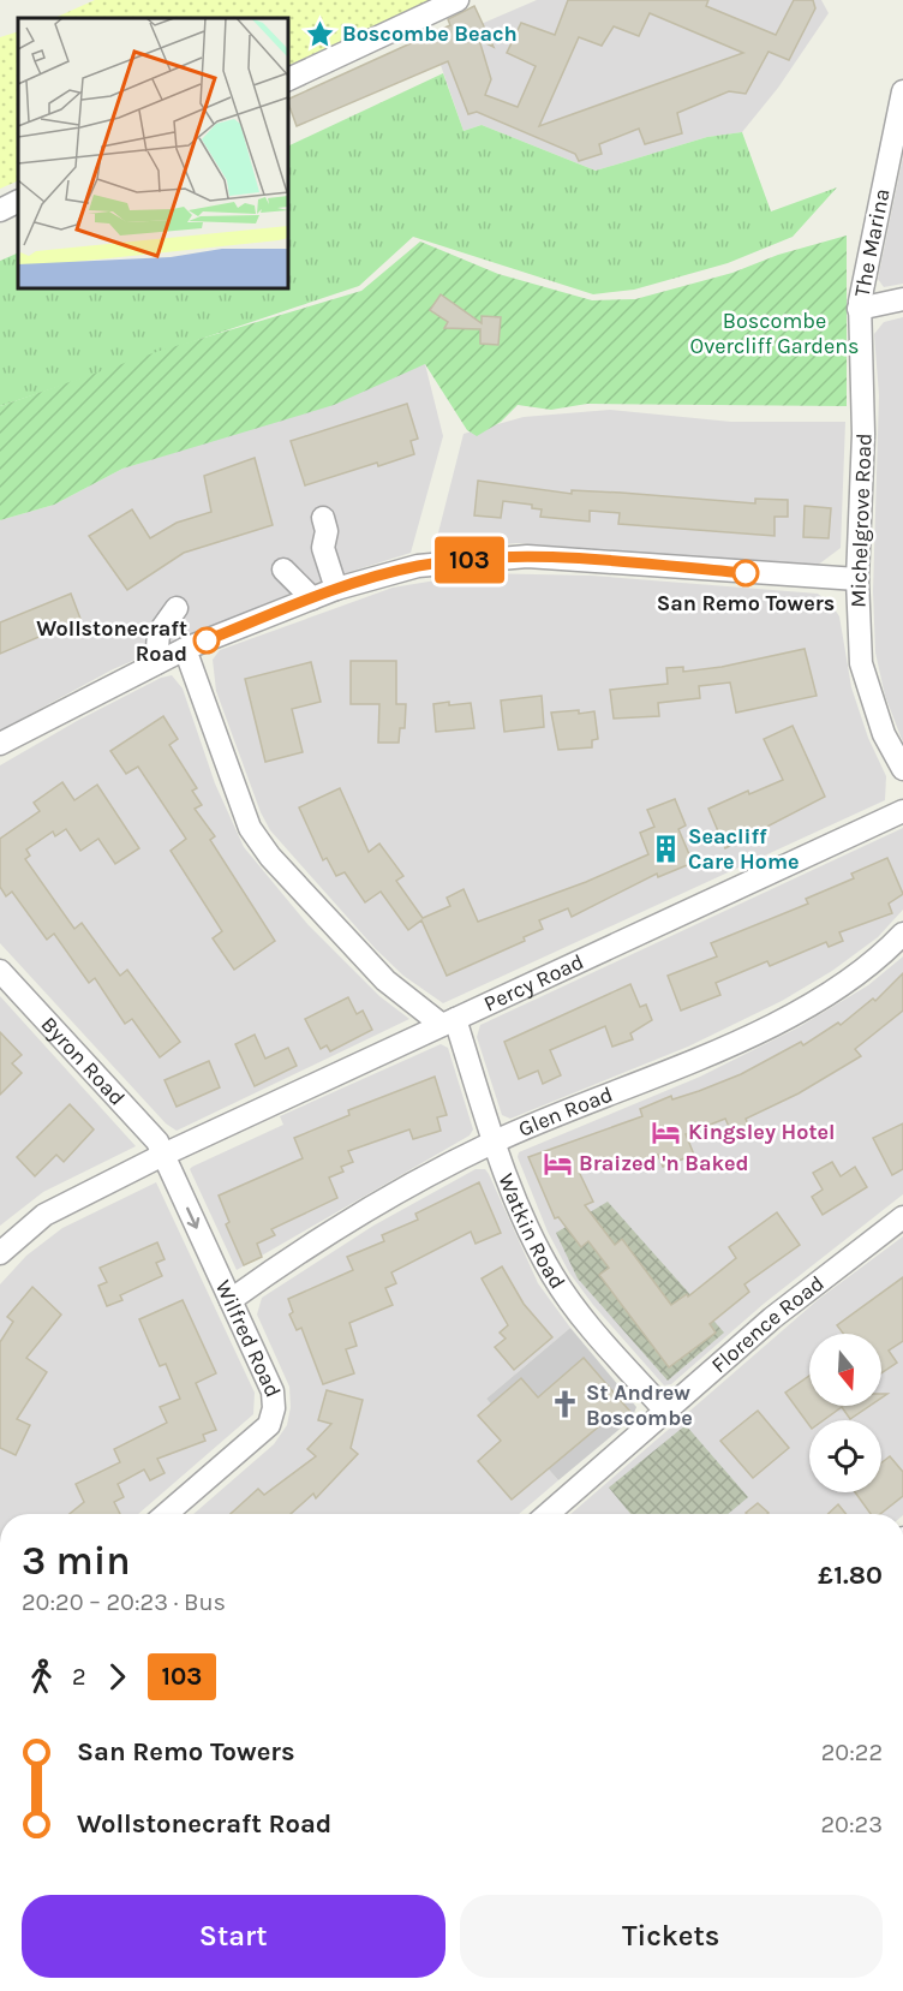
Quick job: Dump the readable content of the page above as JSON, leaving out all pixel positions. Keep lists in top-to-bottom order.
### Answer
{
  "streets": {
    "street": [
      "The Marina",
      "Michelgrove Road",
      "Percy Road",
      "Byron Road",
      "Glen Road",
      "Watkin Road",
      "Florence Road",
      "Wilfred Road"
    ]
  },
  "crossings": [
    ["The Marina", "Michelgrove Road"],
    ["Percy Road", "Byron Road"],
    ["Percy Road", "Watkin Road"],
    ["Percy Road", "Wilfred Road"],
    ["Byron Road", "Wilfred Road"],
    ["Glen Road", "Watkin Road"],
    ["Glen Road", "Wilfred Road"],
    ["Watkin Road", "Florence Road"]
  ],
  "one_way": ["Wilfred Road"],
  "parks": ["Boscombe Overcliff Gardens"],
  "places": {
    "place": ["Boscombe Beach"],
    "other": ["San Remo Towers", "Wollstonecraft Road"],
    "building": ["Seacliff Care Home"],
    "hotel": ["Kingsley Hotel", "Braized 'n Baked"],
    "church": ["St Andrew Boscombe"]
  },
  "lines": ["bus line 103"],
  "north": "bottom",
  "page": {
    "on_map": "103",
    "heading": ["3 min", "20:20 – 20:23 · Bus", "£1.80"],
    "legs": ["2", "103"],
    "list": [
      {
        "name": "San Remo Towers",
        "value": "20:22"
      },
      {
        "name": "Wollstonecraft Road",
        "value": "20:23"
      }
    ],
    "buttons": ["Start", "Tickets"]
  }
}
